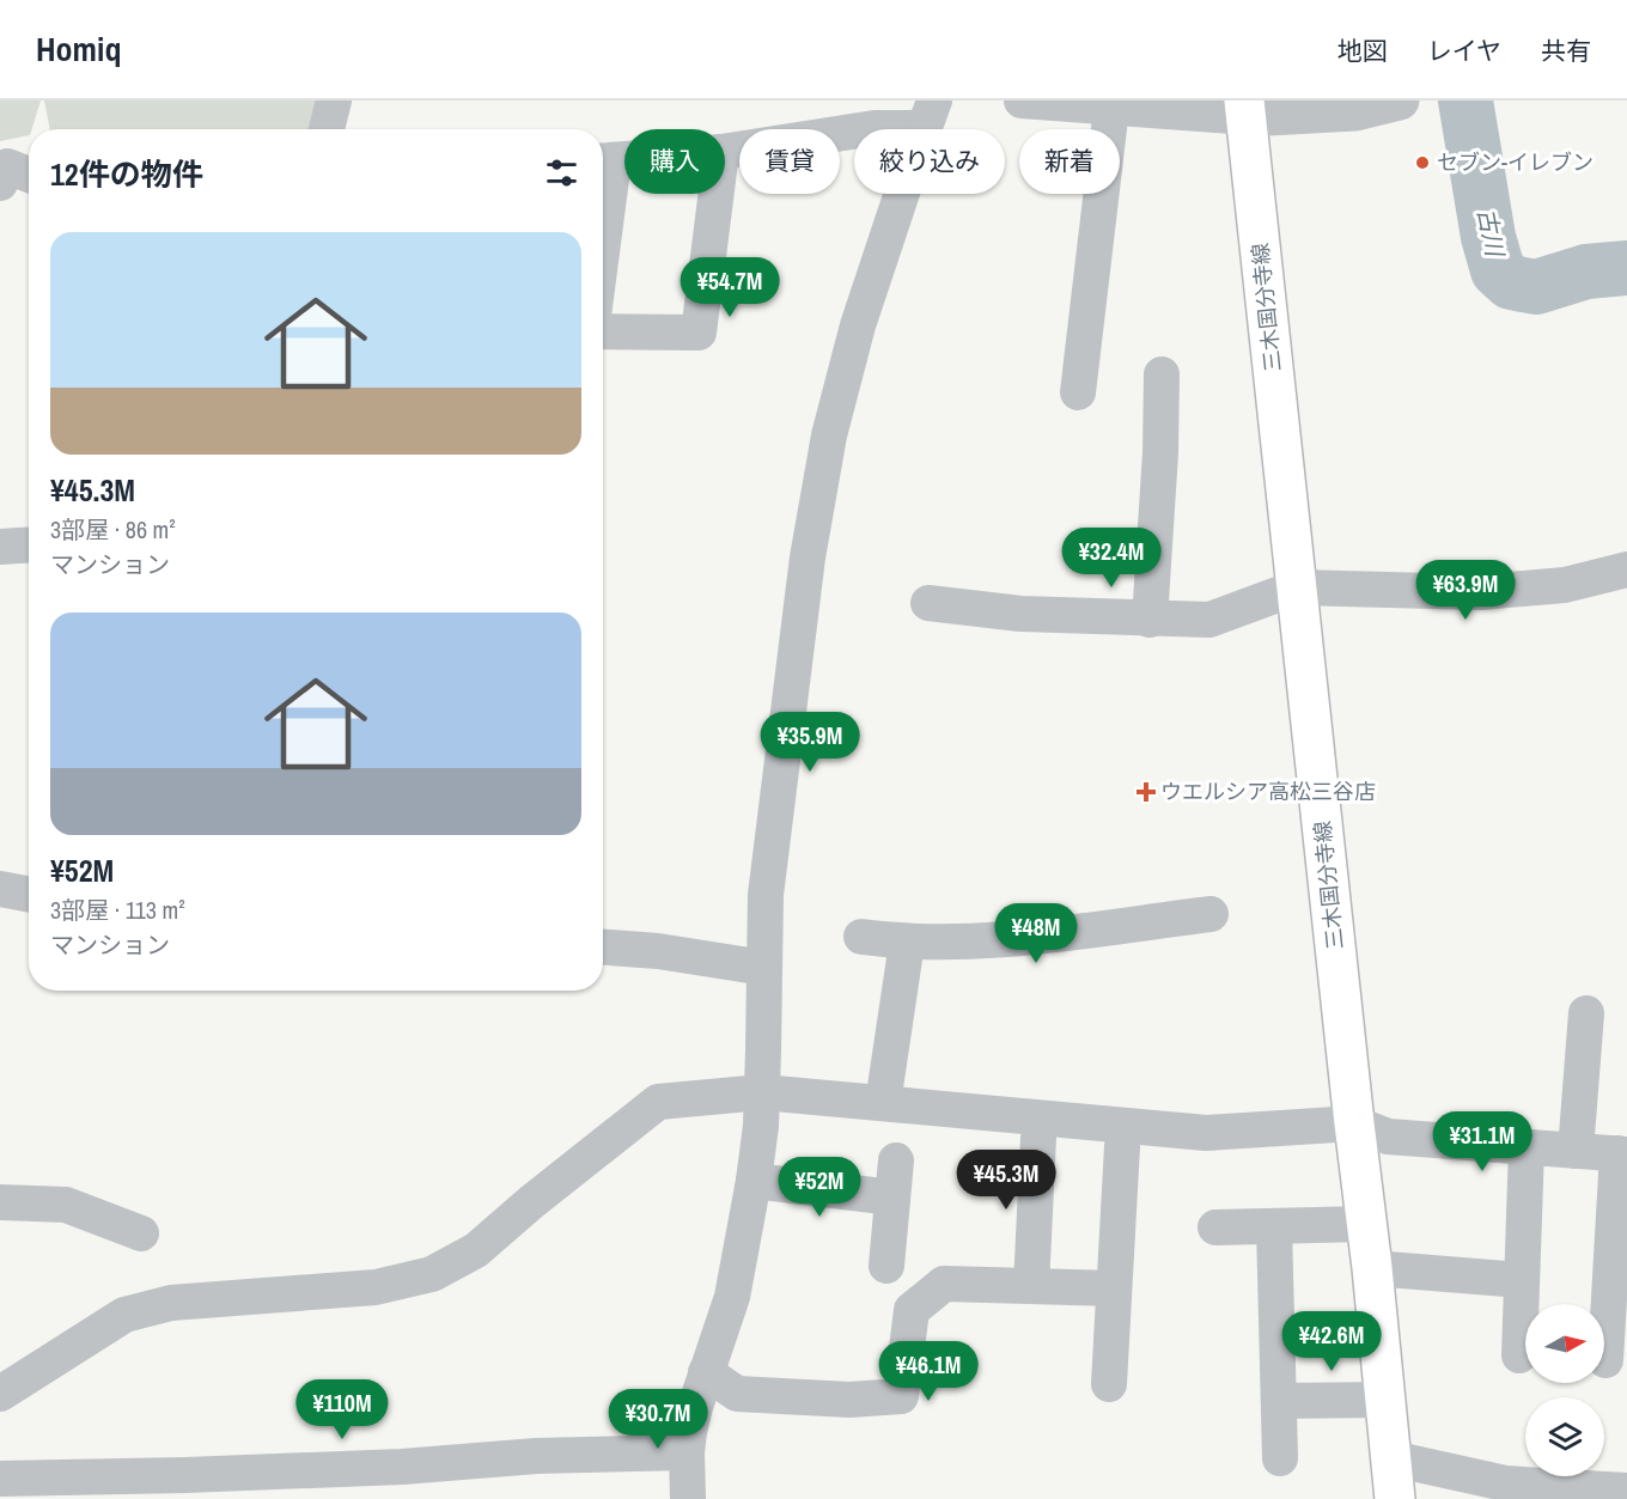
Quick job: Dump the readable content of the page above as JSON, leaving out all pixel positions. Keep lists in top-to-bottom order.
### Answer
{
  "streets": {
    "main road": ["三木国分寺線"]
  },
  "water": ["古川"],
  "places": {
    "other": ["セブン-イレブン"],
    "health": ["ウエルシア高松三谷店"]
  },
  "north": "right",
  "page": {
    "header": "Homiq",
    "nav": ["地図", "レイヤ", "共有"],
    "chip": [
      "購入",
      "賃貸",
      "絞り込み",
      "新着"
    ],
    "heading": "12件の物件",
    "list": [
      {
        "name": "¥45.3M",
        "note": "3部屋 · 86 m² · マンション"
      },
      {
        "name": "¥52M",
        "note": "3部屋 · 113 m² · マンション"
      }
    ],
    "price": [
      "¥54.7M",
      "¥32.4M",
      "¥63.9M",
      "¥35.9M",
      "¥48M",
      "¥31.1M",
      "¥45.3M",
      "¥52M",
      "¥42.6M",
      "¥46.1M",
      "¥110M",
      "¥30.7M"
    ]
  }
}
